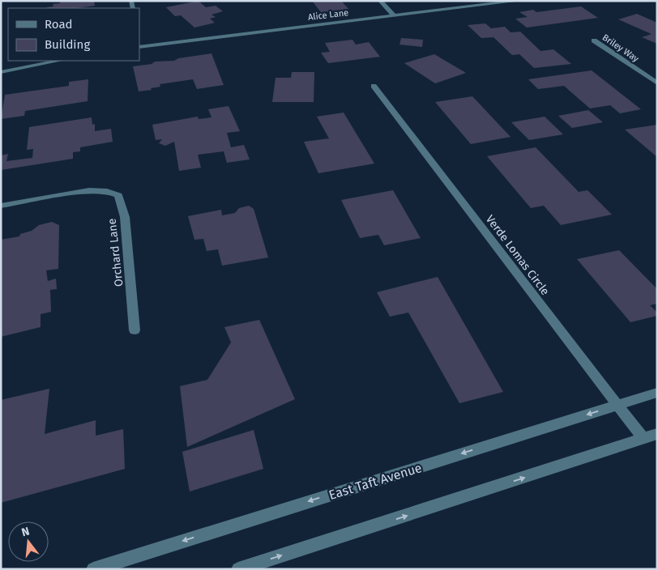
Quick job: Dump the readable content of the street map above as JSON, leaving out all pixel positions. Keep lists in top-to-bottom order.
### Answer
{
  "streets": {
    "street": [
      "Alice Lane",
      "Briley Way",
      "Orchard Lane",
      "Verde Lomas Circle",
      "East Taft Avenue"
    ]
  },
  "crossings": [
    ["Verde Lomas Circle", "East Taft Avenue"]
  ],
  "legend": ["Road", "Building"],
  "north": "top"
}
